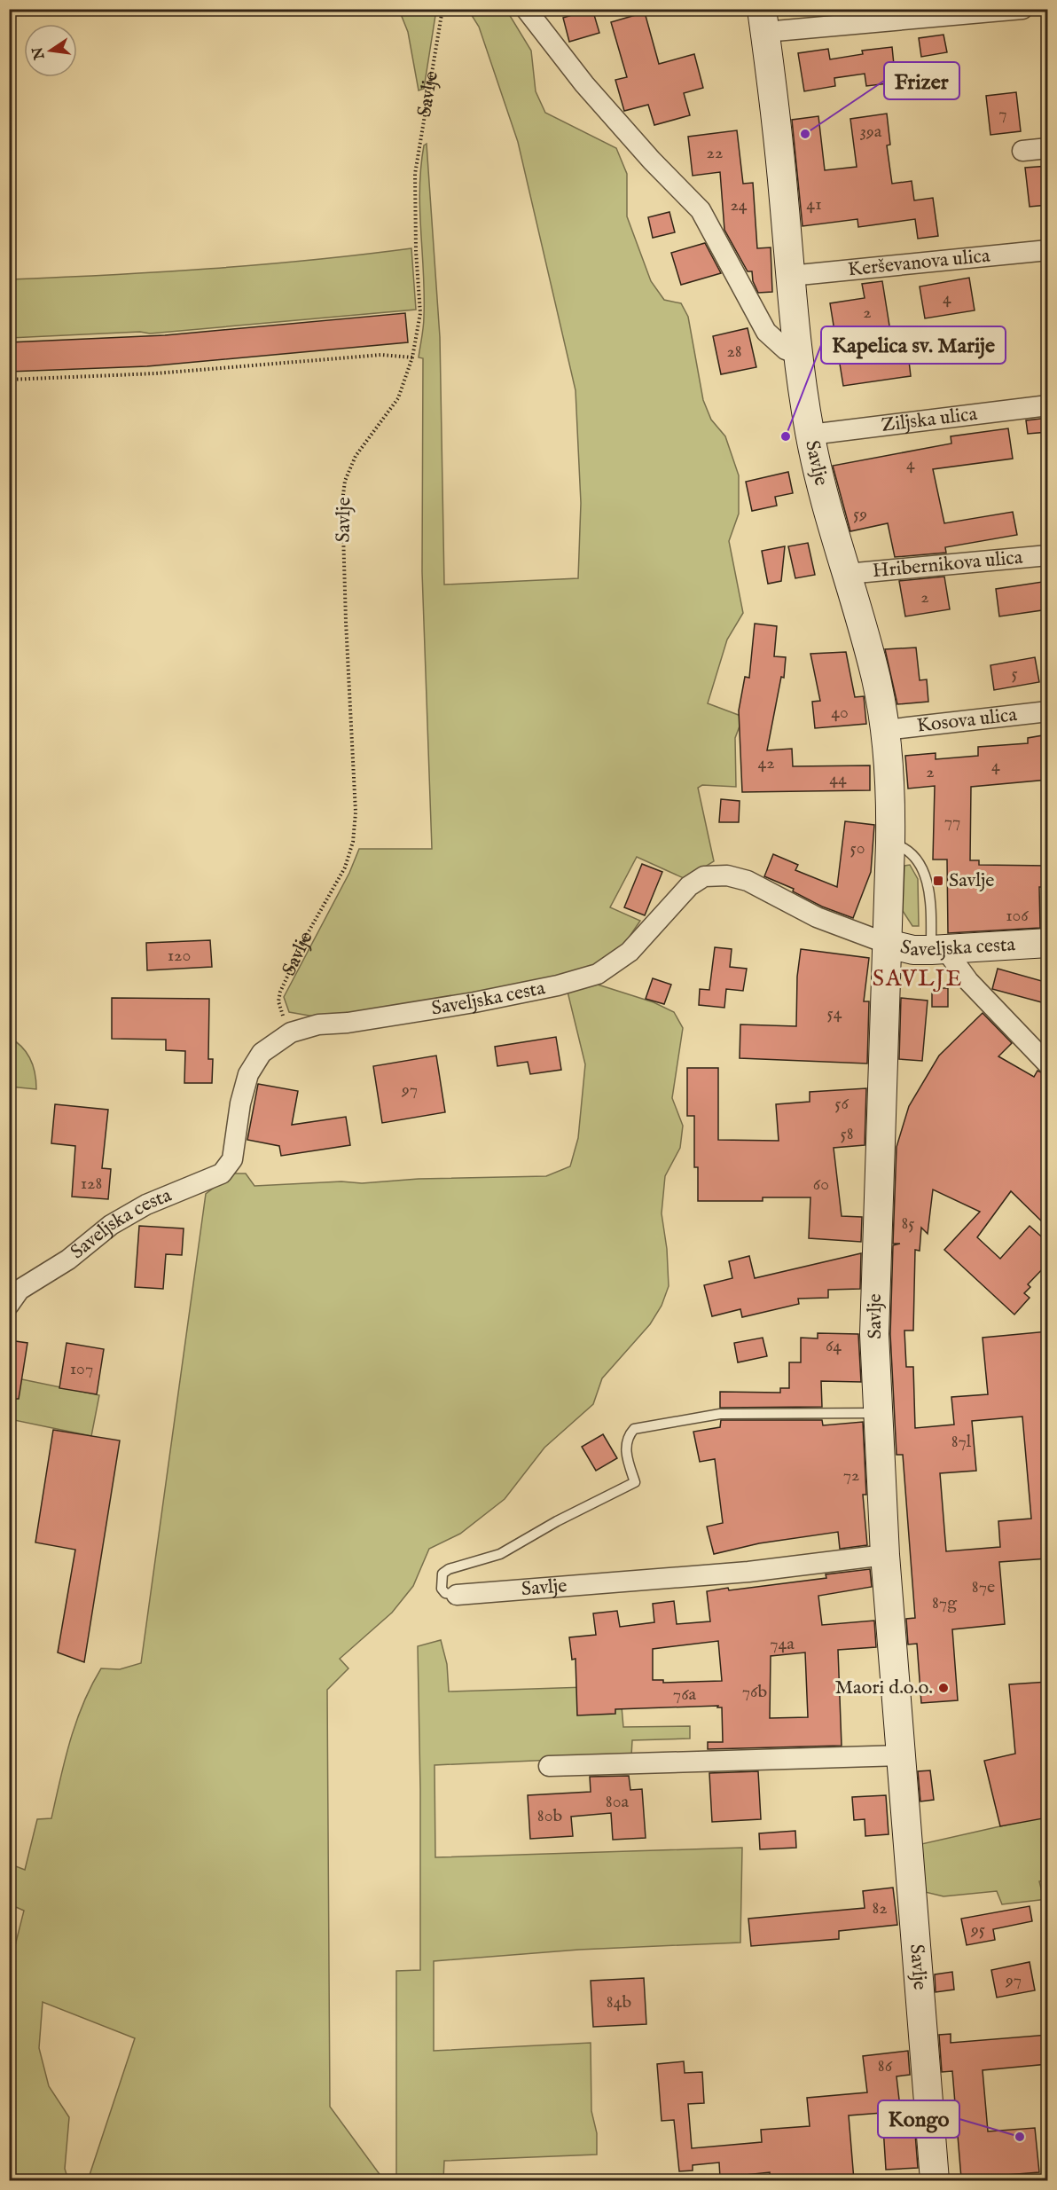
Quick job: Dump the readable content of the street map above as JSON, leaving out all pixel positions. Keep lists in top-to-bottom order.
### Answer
{
  "streets": {
    "street": [
      "Savlje",
      "Kerševanova ulica",
      "Ziljska ulica",
      "Hribernikova ulica",
      "Kosova ulica",
      "Saveljska cesta"
    ]
  },
  "crossings": [
    ["Savlje", "Kerševanova ulica"],
    ["Savlje", "Ziljska ulica"],
    ["Savlje", "Hribernikova ulica"],
    ["Savlje", "Kosova ulica"],
    ["Savlje", "Saveljska cesta"]
  ],
  "districts": ["SAVLJE"],
  "places": {
    "other": [
      "Frizer",
      "Kapelica sv. Marije",
      "Maori d.o.o.",
      "Kongo"
    ],
    "transit": ["Savlje"]
  },
  "house_numbers": [
    "7",
    "39a",
    "22",
    "41",
    "24",
    "4",
    "2",
    "28",
    "4",
    "59",
    "2",
    "5",
    "40",
    "42",
    "4",
    "2",
    "44",
    "77",
    "50",
    "106",
    "120",
    "54",
    "97",
    "56",
    "58",
    "128",
    "60",
    "85",
    "64",
    "107",
    "87l",
    "72",
    "87e",
    "87g",
    "74a",
    "76b",
    "76a",
    "80a",
    "80b",
    "82",
    "95",
    "97",
    "84b",
    "86"
  ],
  "north": "left"
}
